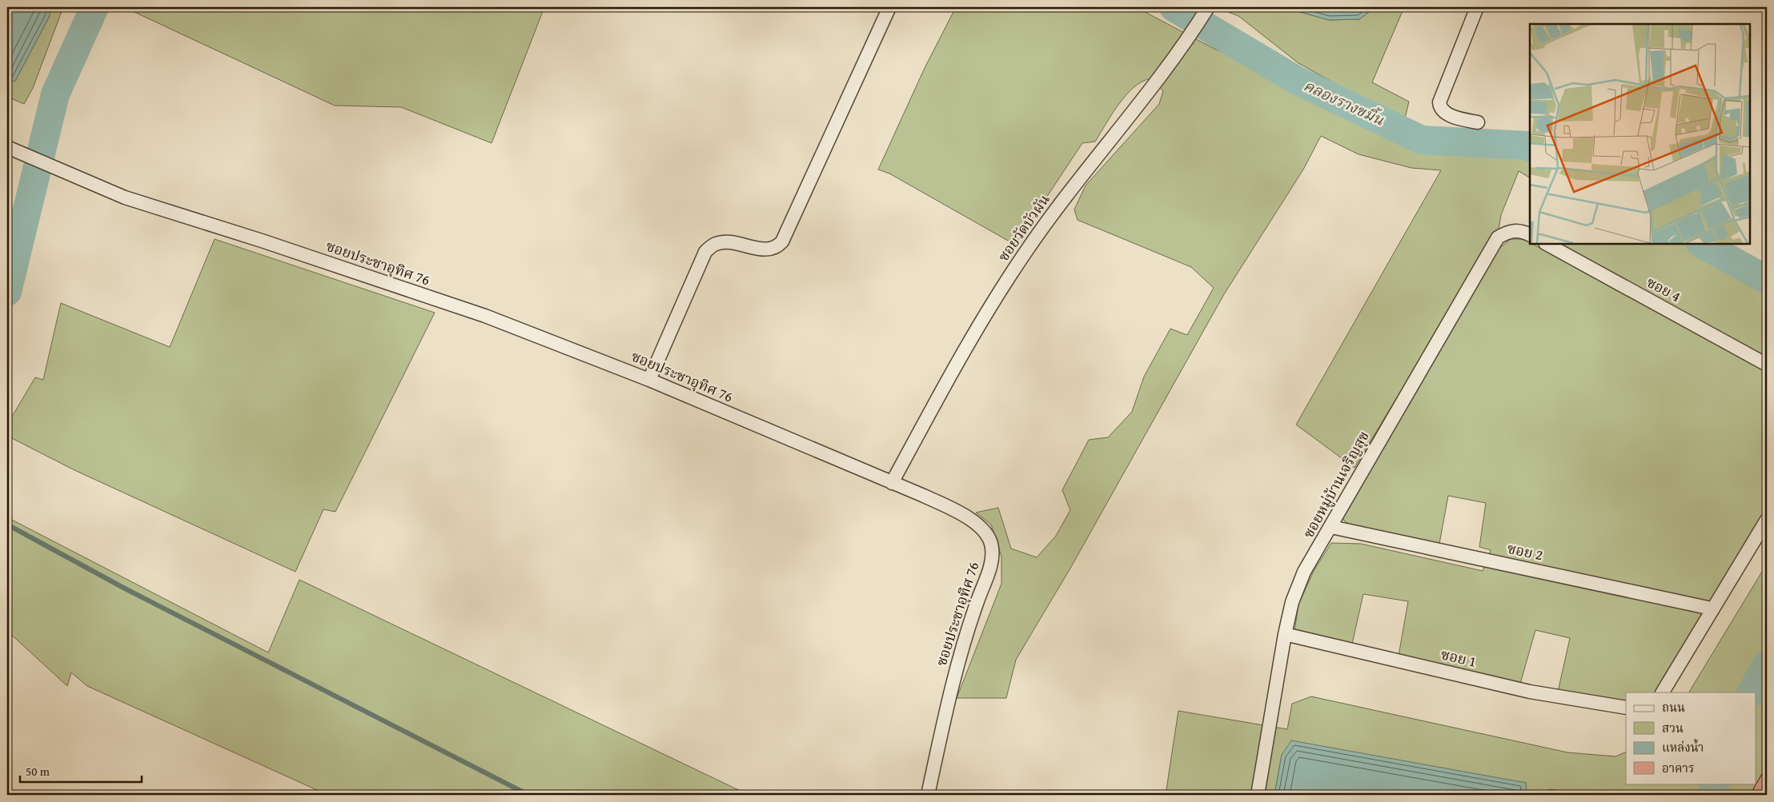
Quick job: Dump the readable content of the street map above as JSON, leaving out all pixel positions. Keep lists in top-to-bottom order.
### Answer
{
  "streets": {
    "street": [
      "ซอยวัดบัวผัน",
      "ซอยประชาอุทิศ 76",
      "ซอย 4",
      "ซอยหมู่บ้านเจริญสุข",
      "ซอย 2",
      "ซอย 1"
    ]
  },
  "crossings": [
    ["ซอยวัดบัวผัน", "ซอยประชาอุทิศ 76"],
    ["ซอยหมู่บ้านเจริญสุข", "ซอย 2"],
    ["ซอยหมู่บ้านเจริญสุข", "ซอย 1"]
  ],
  "water": ["คลองรางขมิ้น"],
  "legend": [
    "ถนน",
    "สวน",
    "แหล่งน้ำ",
    "อาคาร"
  ],
  "scale_bar": "50 m"
}
